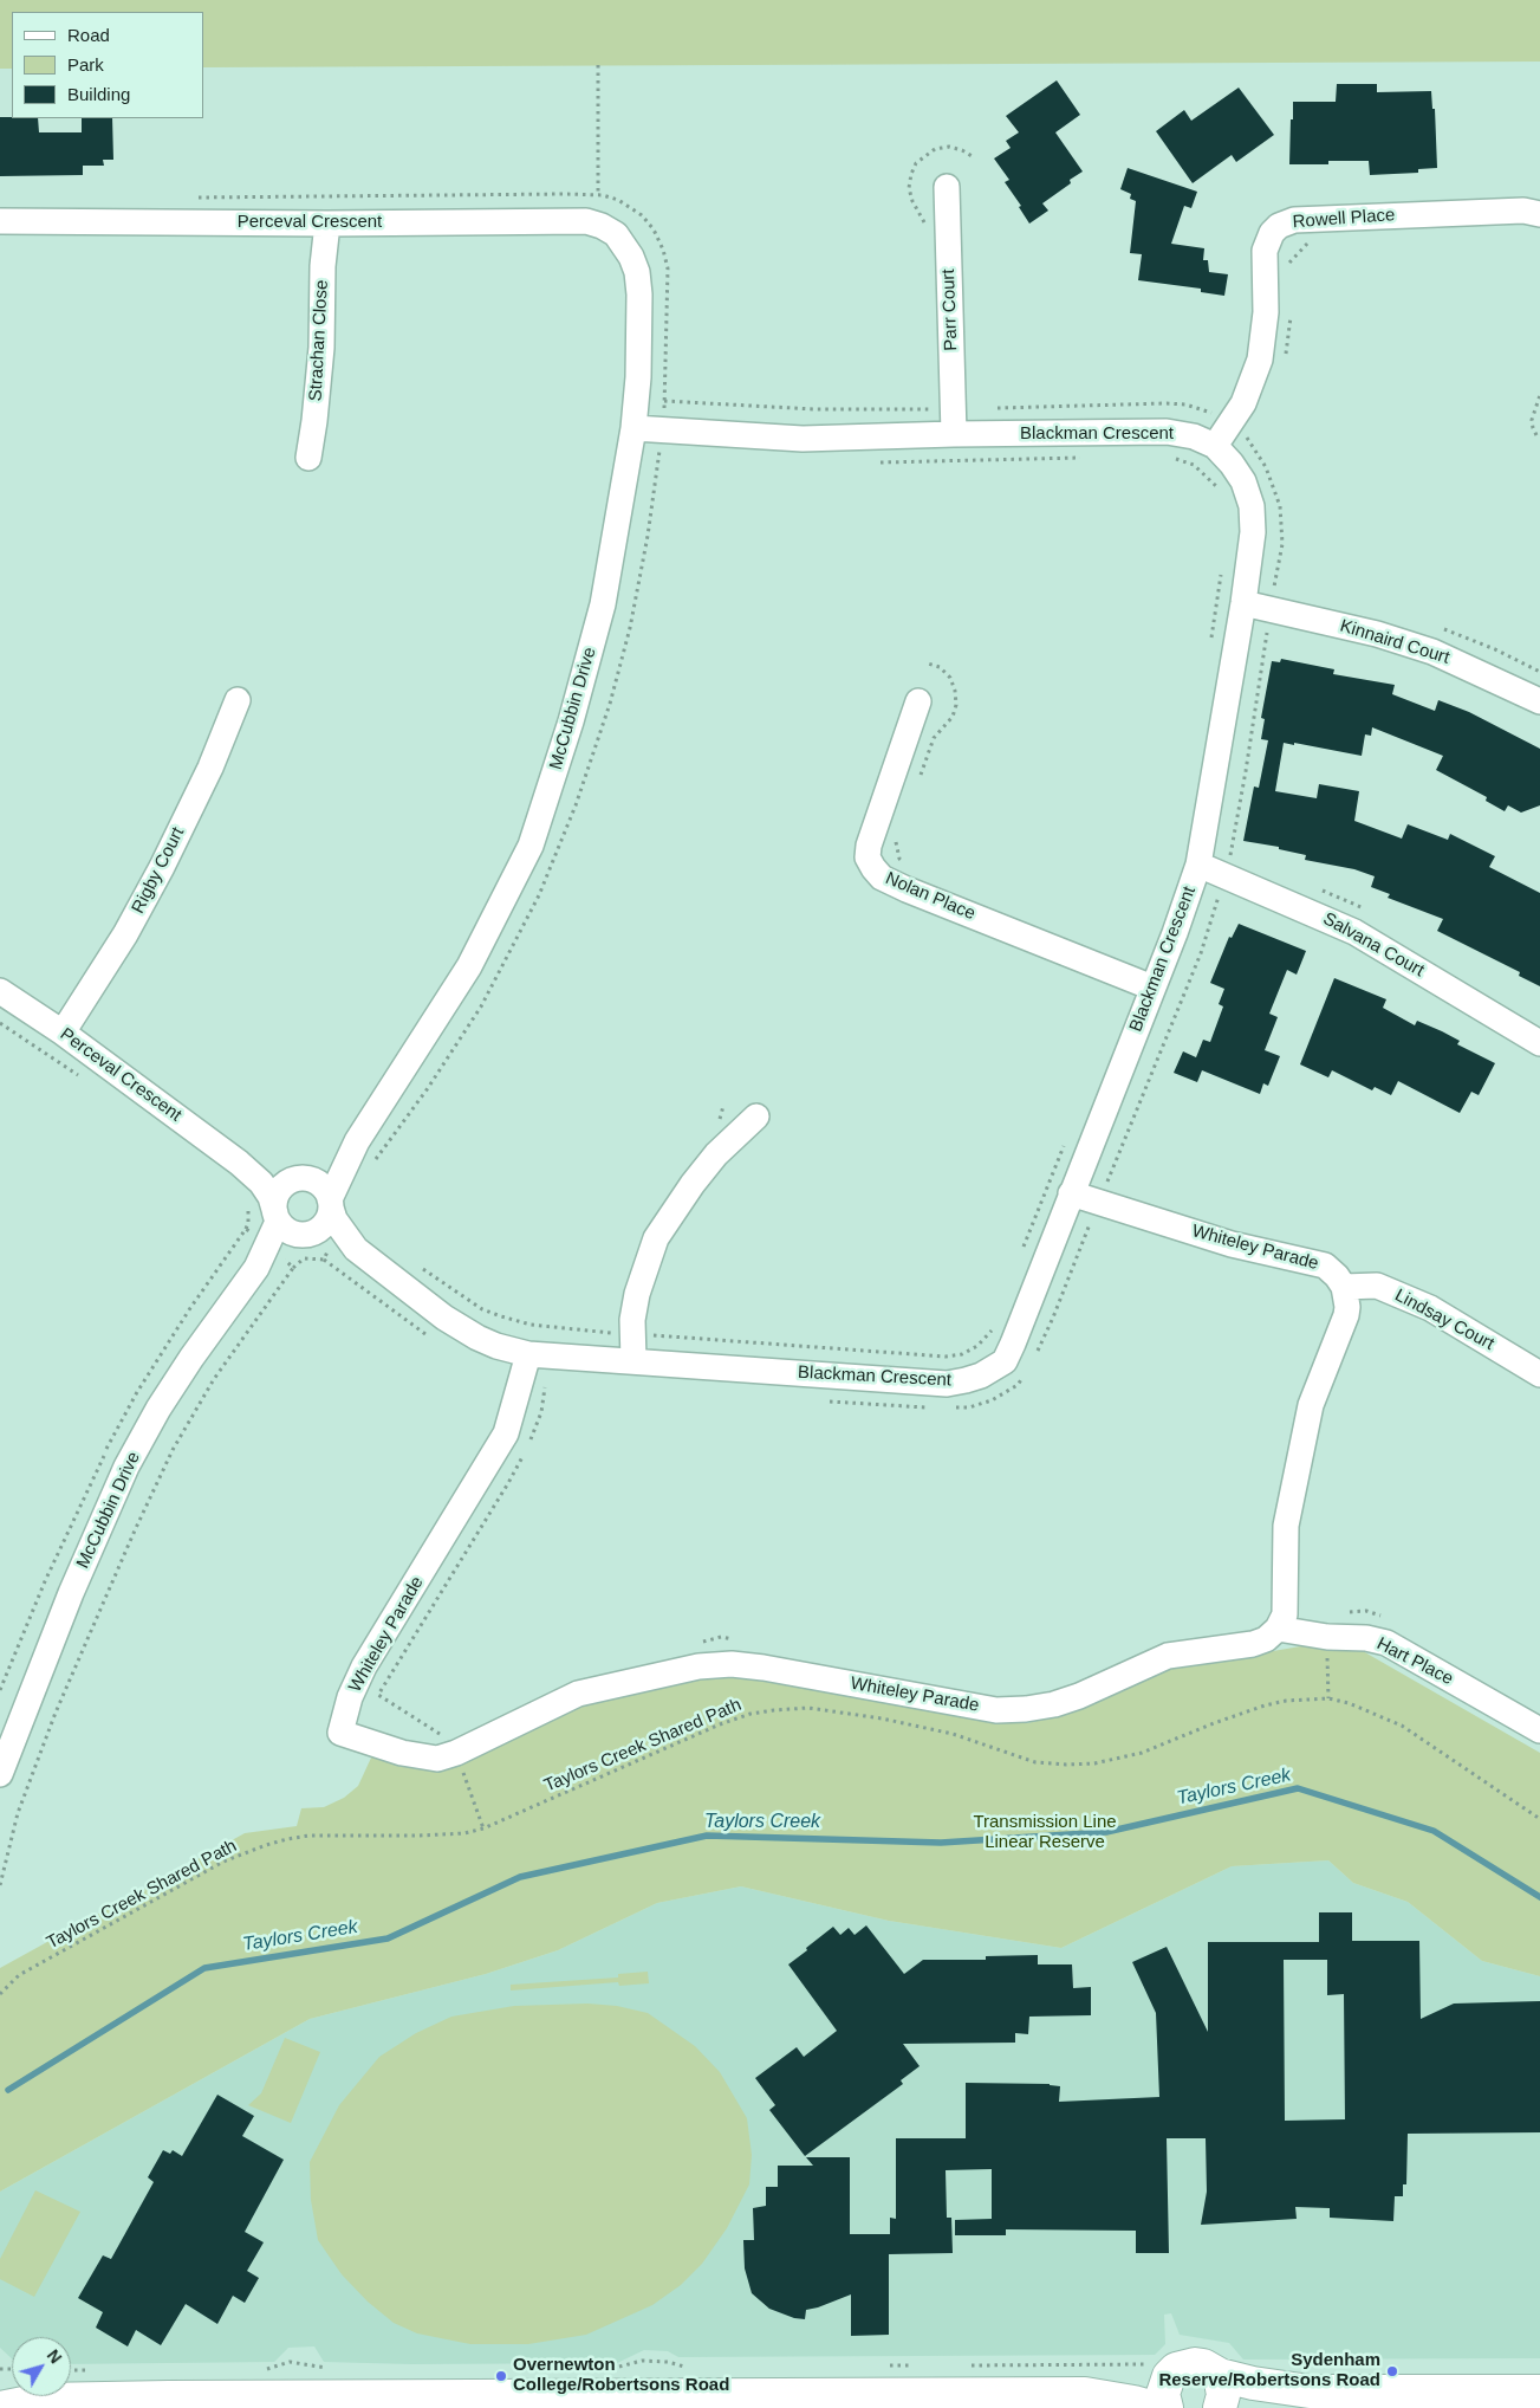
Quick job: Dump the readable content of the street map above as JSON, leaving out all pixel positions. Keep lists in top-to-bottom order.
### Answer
{
  "streets": {
    "street": [
      "Rowell Place",
      "Perceval Crescent",
      "Parr Court",
      "Strachan Close",
      "Blackman Crescent",
      "Kinnaird Court",
      "McCubbin Drive",
      "Rigby Court",
      "Nolan Place",
      "Salvana Court",
      "Whiteley Parade",
      "Lindsay Court",
      "Hart Place"
    ],
    "path": ["Taylors Creek Shared Path"]
  },
  "crossings": [
    ["Rowell Place", "Blackman Crescent"],
    ["Perceval Crescent", "Strachan Close"],
    ["Perceval Crescent", "Blackman Crescent"],
    ["Perceval Crescent", "McCubbin Drive"],
    ["Perceval Crescent", "Rigby Court"],
    ["Parr Court", "Blackman Crescent"],
    ["Blackman Crescent", "Kinnaird Court"],
    ["Blackman Crescent", "McCubbin Drive"],
    ["Blackman Crescent", "Nolan Place"],
    ["Blackman Crescent", "Salvana Court"],
    ["Blackman Crescent", "Whiteley Parade"],
    ["Whiteley Parade", "Lindsay Court"],
    ["Whiteley Parade", "Hart Place"]
  ],
  "water": ["Taylors Creek"],
  "parks": ["Transmission Line Linear Reserve"],
  "places": ["Sydenham Reserve/Robertsons Road", "Overnewton College/Robertsons Road"],
  "legend": ["Road", "Park", "Building"],
  "north": "top right"
}
